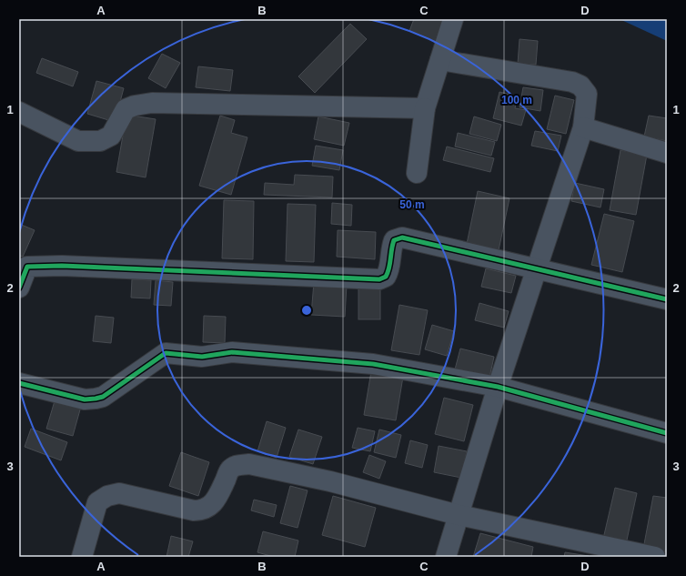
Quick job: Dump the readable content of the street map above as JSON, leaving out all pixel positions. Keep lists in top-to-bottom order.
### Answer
{
  "grid": {
    "columns": [
      "A",
      "B",
      "C",
      "D"
    ],
    "rows": ["1", "2", "3"]
  },
  "rings": ["100 m", "50 m"]
}
